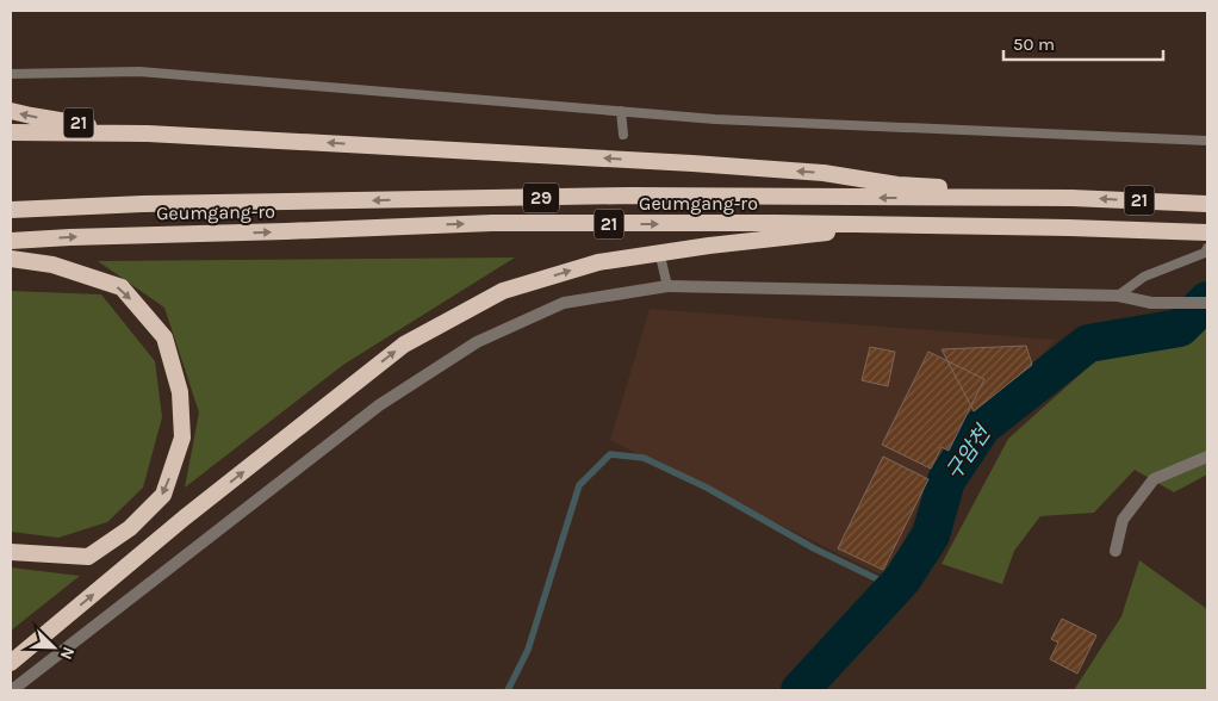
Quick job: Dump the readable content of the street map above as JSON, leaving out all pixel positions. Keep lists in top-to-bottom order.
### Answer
{
  "streets": {
    "highway": ["21", "29", "Geumgang-ro"]
  },
  "water": ["구암천"],
  "scale_bar": "50 m",
  "north": "bottom right"
}
